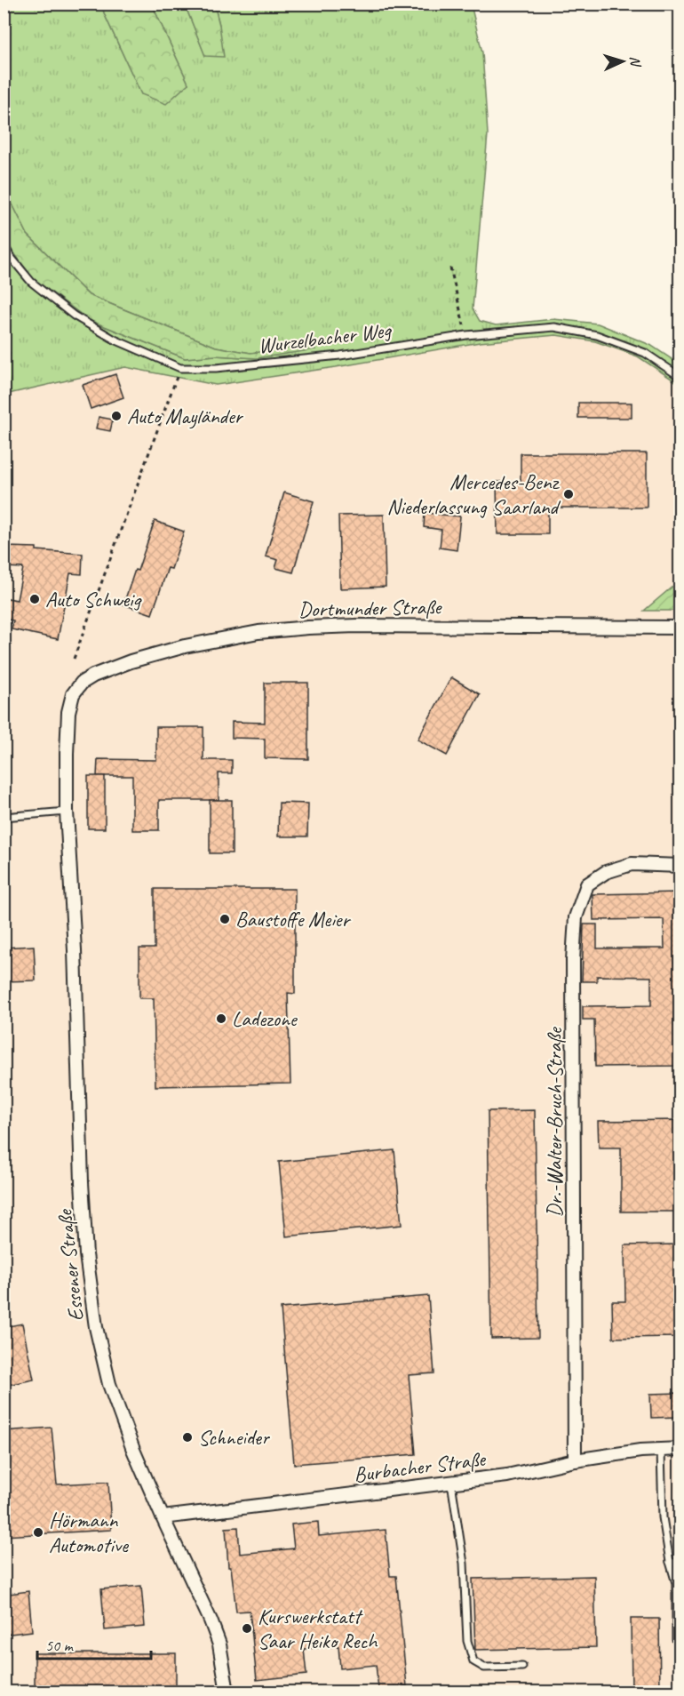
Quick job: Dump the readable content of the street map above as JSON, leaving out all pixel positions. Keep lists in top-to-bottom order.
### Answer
{
  "streets": {
    "street": [
      "Dortmunder Straße",
      "Dr.-Walter-Bruch-Straße",
      "Essener Straße",
      "Burbacher Straße"
    ],
    "lane": ["Wurzelbacher Weg"]
  },
  "crossings": [
    ["Dortmunder Straße", "Essener Straße"],
    ["Dr.-Walter-Bruch-Straße", "Burbacher Straße"],
    ["Essener Straße", "Burbacher Straße"]
  ],
  "places": [
    "Auto Mayländer",
    "Mercedes-Benz Niederlassung Saarland",
    "Auto Schweig",
    "Baustoffe Meier",
    "Ladezone",
    "Schneider",
    "Hörmann Automotive",
    "Kurswerkstatt Saar Heiko Rech"
  ],
  "scale_bar": "50 m",
  "north": "right"
}
